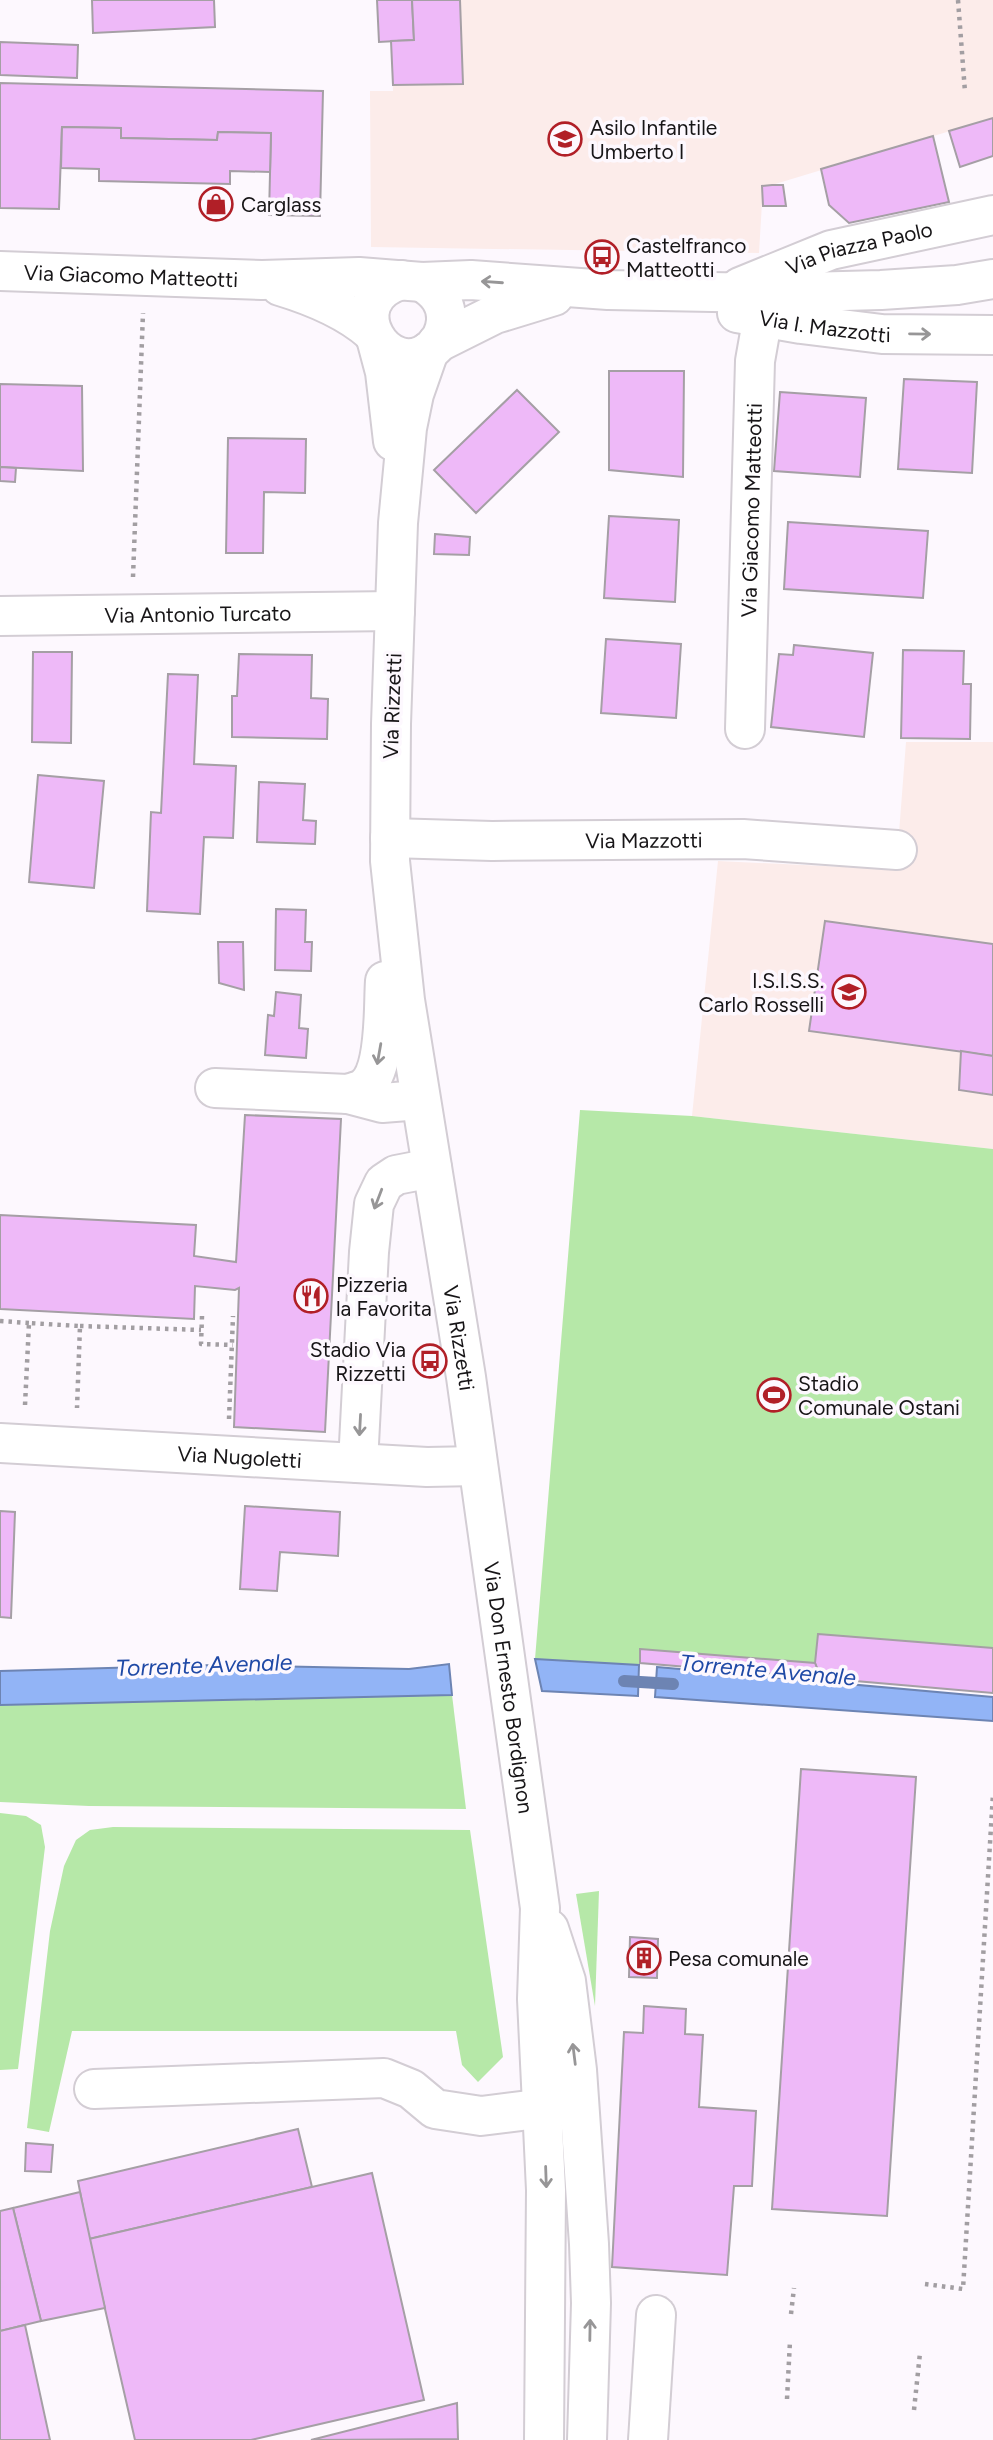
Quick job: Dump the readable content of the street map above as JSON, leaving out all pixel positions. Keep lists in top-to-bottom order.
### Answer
{
  "streets": {
    "street": [
      "Via Piazza Paolo",
      "Via Giacomo Matteotti",
      "Via I. Mazzotti",
      "Via Antonio Turcato",
      "Via Rizzetti",
      "Via Mazzotti",
      "Via Nugoletti",
      "Via Don Ernesto Bordignon"
    ]
  },
  "crossings": [
    ["Via Piazza Paolo", "Via Giacomo Matteotti"],
    ["Via Giacomo Matteotti", "Via I. Mazzotti"],
    ["Via Giacomo Matteotti", "Via Rizzetti"],
    ["Via Antonio Turcato", "Via Rizzetti"],
    ["Via Rizzetti", "Via Mazzotti"],
    ["Via Rizzetti", "Via Nugoletti"],
    ["Via Rizzetti", "Via Don Ernesto Bordignon"],
    ["Via Nugoletti", "Via Don Ernesto Bordignon"]
  ],
  "one_way": ["Via I. Mazzotti"],
  "water": ["Torrente Avenale"],
  "places": {
    "school or university": ["Asilo Infantile Umberto I", "I.S.I.S.S. Carlo Rosselli"],
    "shop": ["Carglass"],
    "bus stop": ["Castelfranco Matteotti", "Stadio Via Rizzetti"],
    "restaurant": ["Pizzeria la Favorita"],
    "sports": ["Stadio Comunale Ostani"],
    "building": ["Pesa comunale"]
  }
}
